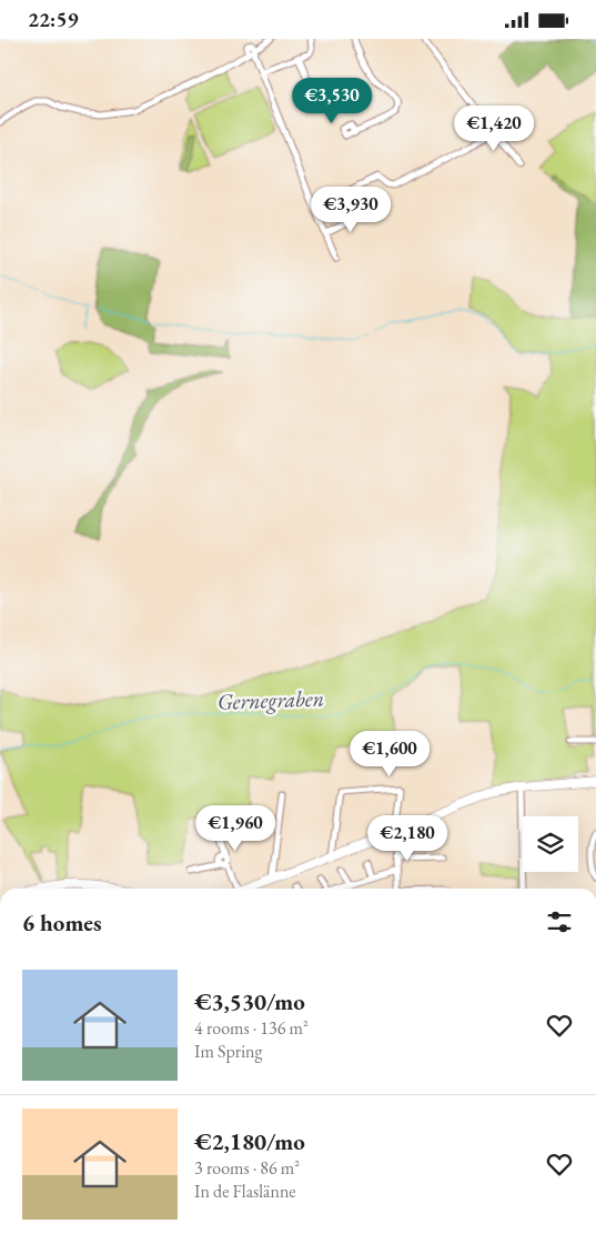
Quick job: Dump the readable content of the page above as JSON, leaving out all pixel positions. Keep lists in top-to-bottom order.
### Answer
{
  "water": ["Gernegraben"],
  "page": {
    "status": "22:59",
    "price": [
      "€3,530",
      "€1,420",
      "€3,930",
      "€1,600",
      "€1,960",
      "€2,180"
    ],
    "heading": "6 homes",
    "list": [
      {
        "name": "€3,530/mo",
        "note": "4 rooms · 136 m² · Im Spring"
      },
      {
        "name": "€2,180/mo",
        "note": "3 rooms · 86 m² · In de Flaslänne"
      }
    ]
  }
}
